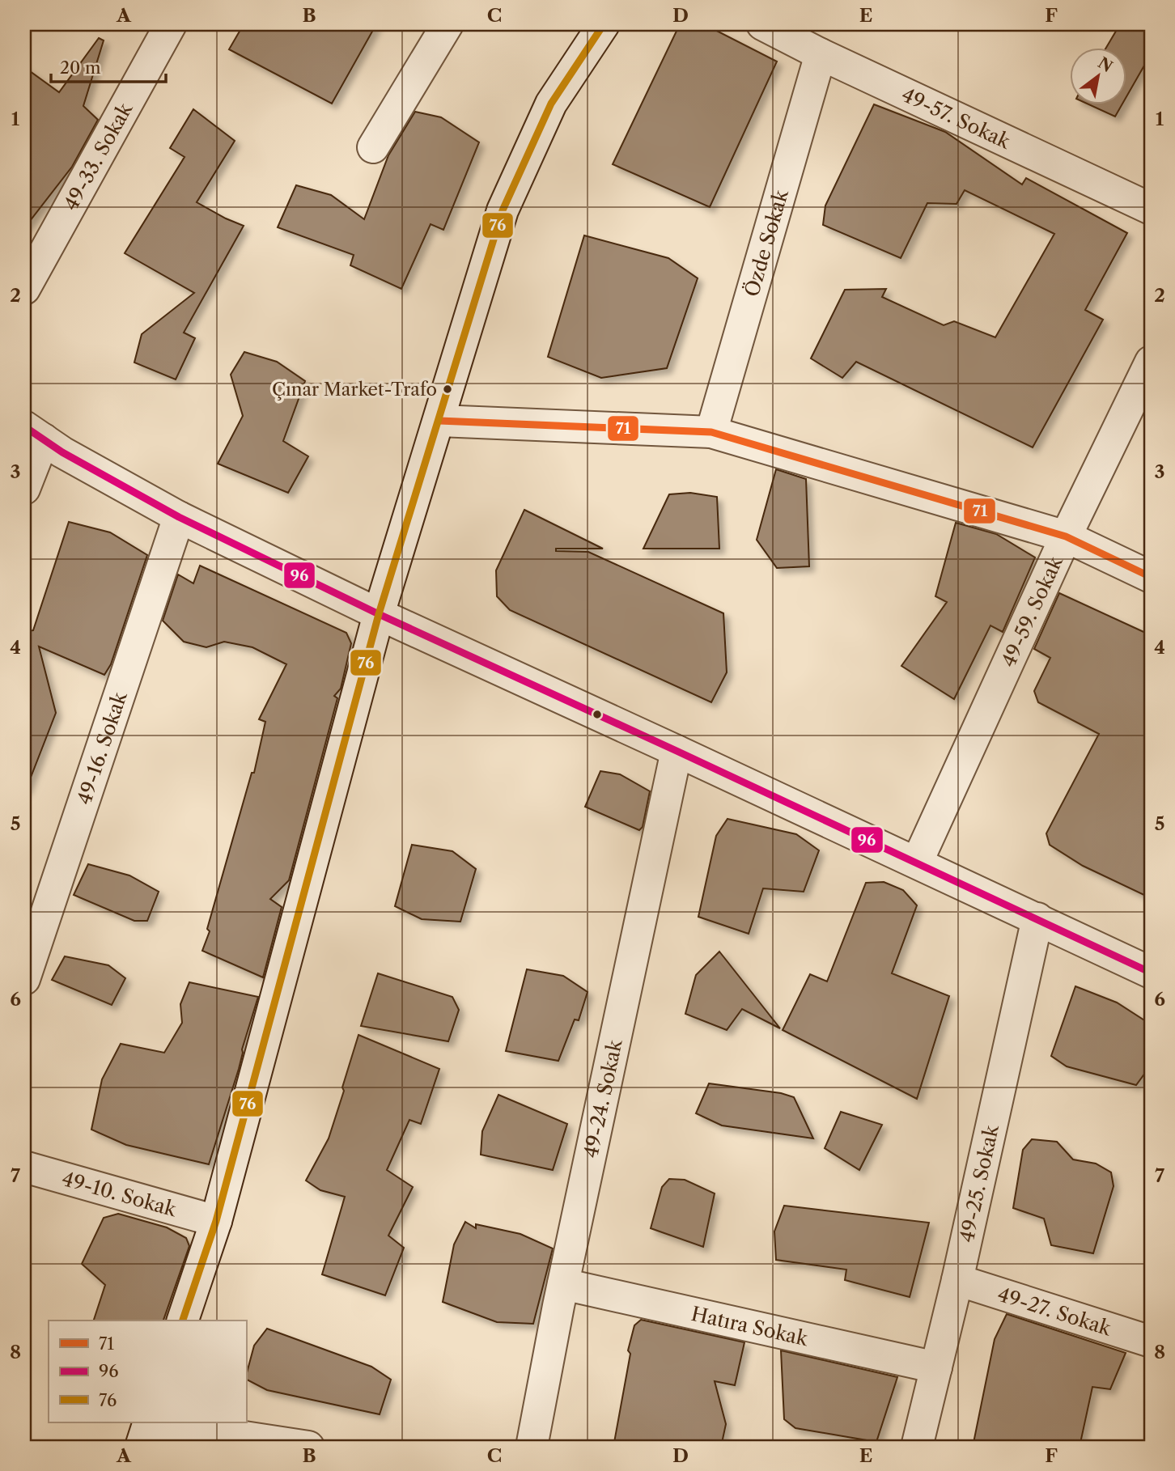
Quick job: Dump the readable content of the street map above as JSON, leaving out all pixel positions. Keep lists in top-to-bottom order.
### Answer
{
  "streets": {
    "street": [
      "49-57. Sokak",
      "49-33. Sokak",
      "Özde Sokak",
      "49-59. Sokak",
      "49-16. Sokak",
      "49-24. Sokak",
      "49-25. Sokak",
      "49-10. Sokak",
      "49-27. Sokak",
      "Hatıra Sokak"
    ]
  },
  "crossings": [
    ["49-57. Sokak", "Özde Sokak"],
    ["49-24. Sokak", "Hatıra Sokak"],
    ["49-25. Sokak", "49-27. Sokak"],
    ["49-25. Sokak", "Hatıra Sokak"]
  ],
  "places": ["Çınar Market-Trafo"],
  "lines": ["transit line 76", "transit line 71", "transit line 96"],
  "legend": ["71", "96", "76"],
  "scale_bar": "20 m",
  "north": "top right",
  "grid": {
    "columns": [
      "A",
      "B",
      "C",
      "D",
      "E",
      "F"
    ],
    "rows": [
      "1",
      "2",
      "3",
      "4",
      "5",
      "6",
      "7",
      "8"
    ]
  }
}
